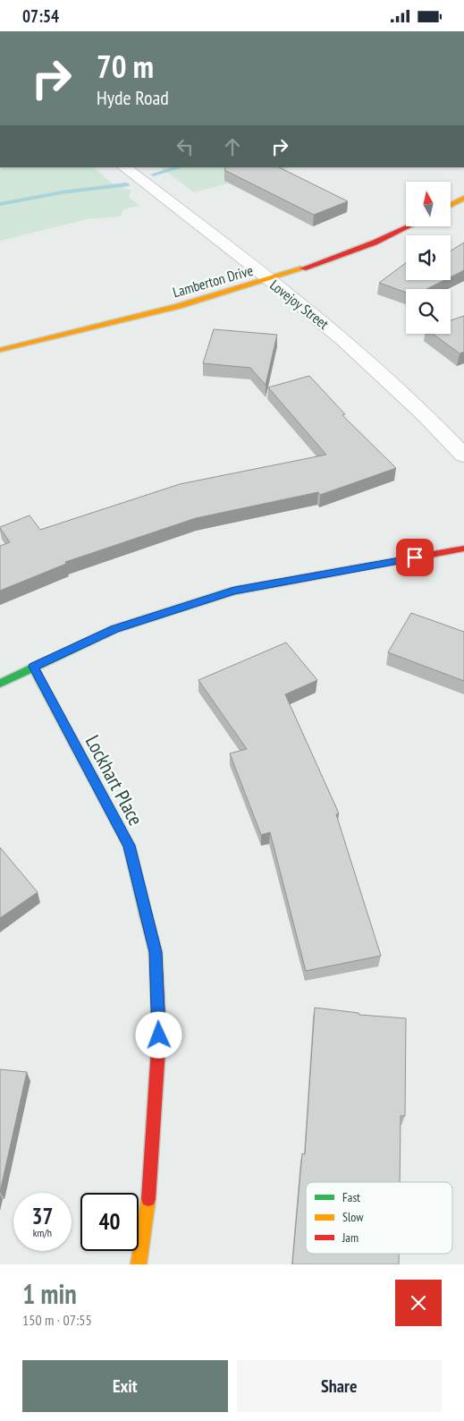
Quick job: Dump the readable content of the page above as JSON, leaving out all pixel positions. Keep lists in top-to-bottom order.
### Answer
{
  "streets": {
    "street": ["Lamberton Drive", "Lovejoy Street", "Lockhart Place"]
  },
  "crossings": [
    ["Lamberton Drive", "Lovejoy Street"]
  ],
  "legend": ["Fast", "Slow", "Jam"],
  "north": "top",
  "page": {
    "status": "07:54",
    "turn": ["70 m", "Hyde Road"],
    "speed": "37 km/h",
    "limit": "40",
    "heading": ["1 min", "150 m · 07:55"],
    "buttons": ["Exit", "Share"]
  }
}
